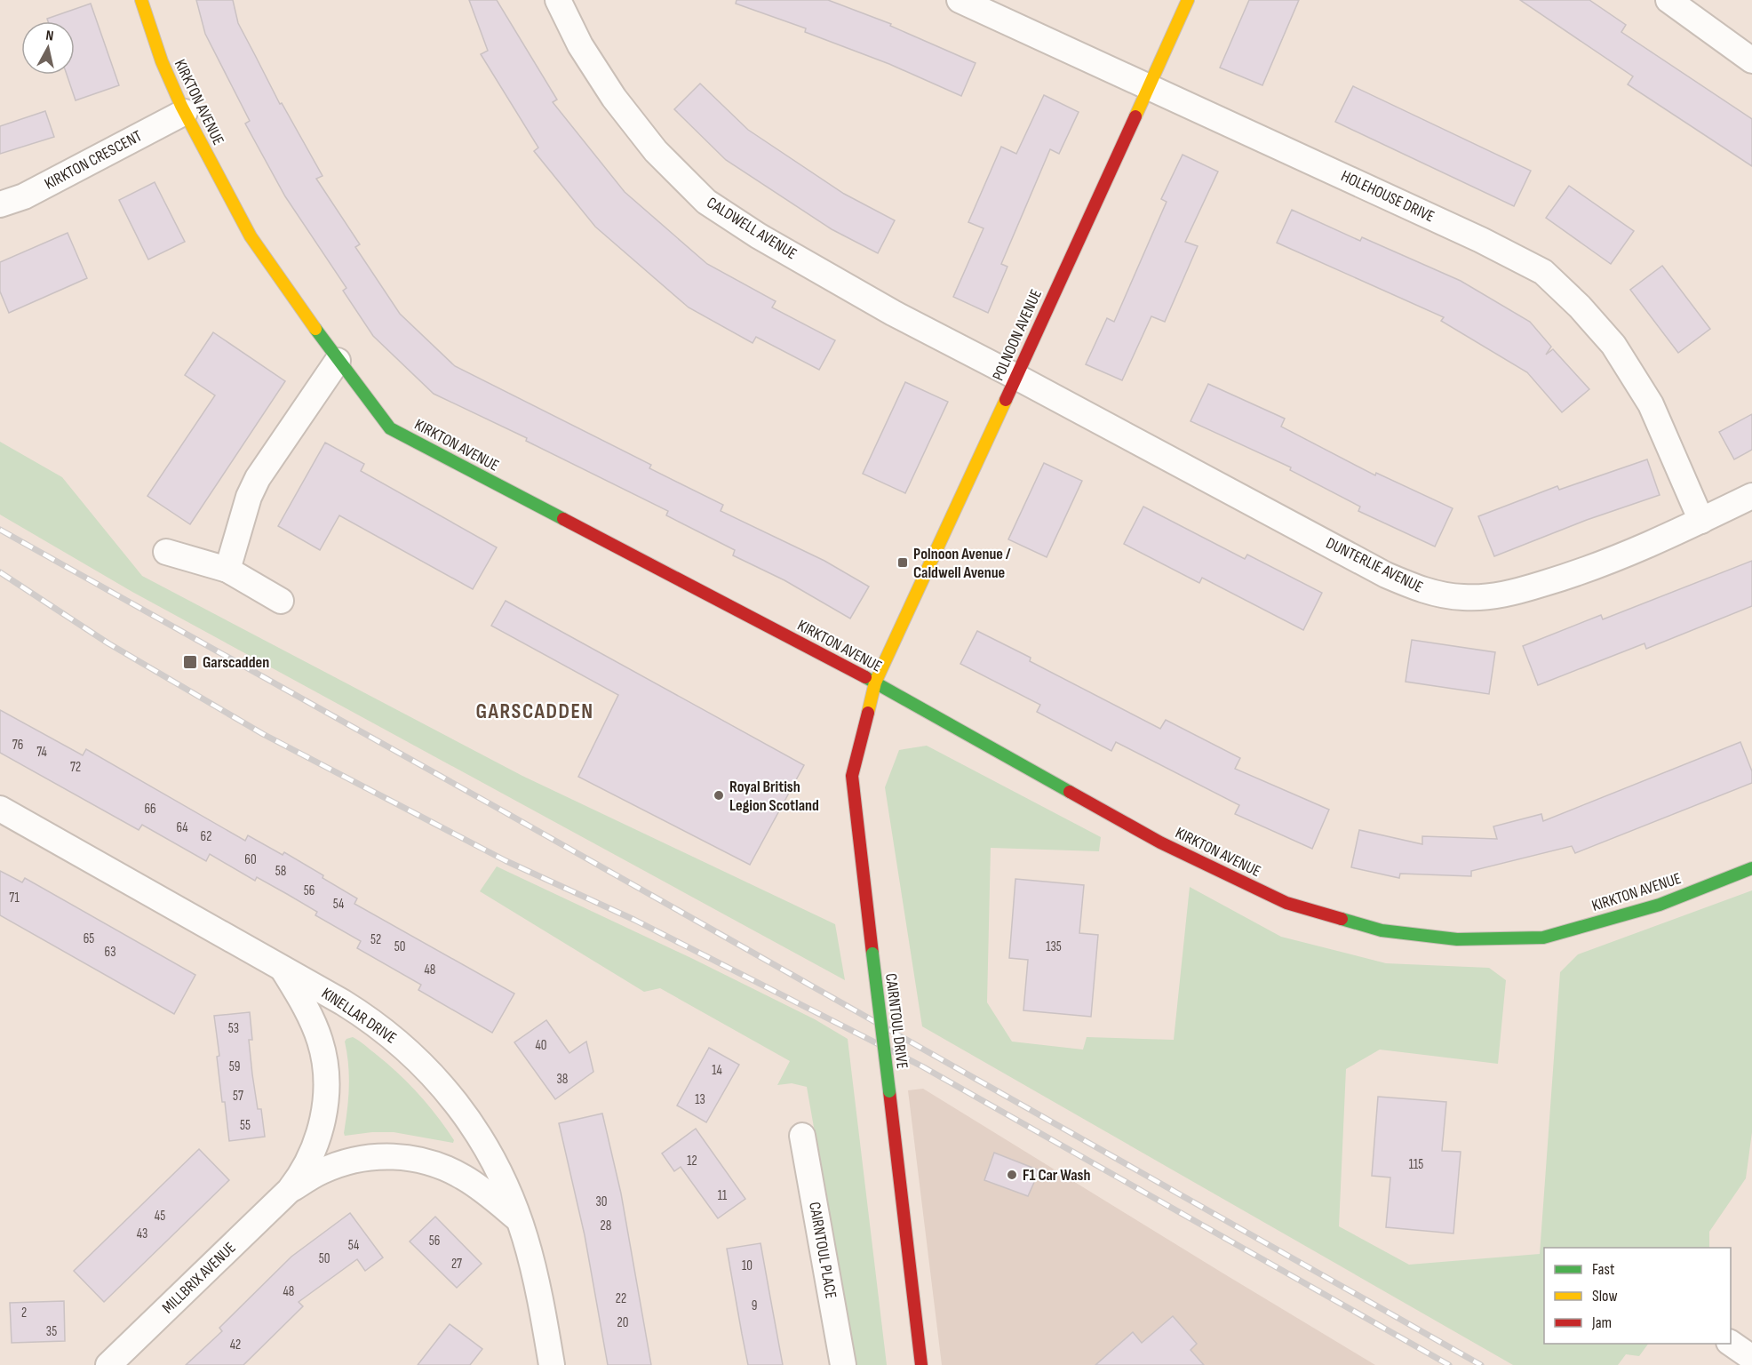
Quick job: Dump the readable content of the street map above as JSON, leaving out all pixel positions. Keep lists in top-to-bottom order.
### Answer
{
  "streets": {
    "street": [
      "KIRKTON AVENUE",
      "KIRKTON CRESCENT",
      "HOLEHOUSE DRIVE",
      "CALDWELL AVENUE",
      "POLNOON AVENUE",
      "DUNTERLIE AVENUE",
      "KINELLAR DRIVE",
      "CAIRNTOUL DRIVE",
      "CAIRNTOUL PLACE",
      "MILLBRIX AVENUE"
    ]
  },
  "crossings": [
    ["KIRKTON AVENUE", "KIRKTON CRESCENT"],
    ["KIRKTON AVENUE", "POLNOON AVENUE"],
    ["KIRKTON AVENUE", "CAIRNTOUL DRIVE"],
    ["HOLEHOUSE DRIVE", "POLNOON AVENUE"],
    ["HOLEHOUSE DRIVE", "DUNTERLIE AVENUE"],
    ["CALDWELL AVENUE", "POLNOON AVENUE"],
    ["CALDWELL AVENUE", "DUNTERLIE AVENUE"],
    ["POLNOON AVENUE", "DUNTERLIE AVENUE"],
    ["POLNOON AVENUE", "CAIRNTOUL DRIVE"],
    ["KINELLAR DRIVE", "MILLBRIX AVENUE"]
  ],
  "districts": ["GARSCADDEN"],
  "places": {
    "transit": ["Polnoon Avenue / Caldwell Avenue", "Garscadden"],
    "other": ["Royal British Legion Scotland", "F1 Car Wash"]
  },
  "house_numbers": [
    "76",
    "74",
    "72",
    "66",
    "64",
    "62",
    "60",
    "58",
    "56",
    "71",
    "54",
    "65",
    "52",
    "50",
    "135",
    "63",
    "48",
    "53",
    "40",
    "59",
    "14",
    "38",
    "57",
    "13",
    "55",
    "12",
    "115",
    "11",
    "30",
    "45",
    "28",
    "43",
    "56",
    "54",
    "50",
    "27",
    "10",
    "48",
    "22",
    "9",
    "2",
    "20",
    "35",
    "42"
  ],
  "legend": ["Fast", "Slow", "Jam"],
  "north": "top"
}
